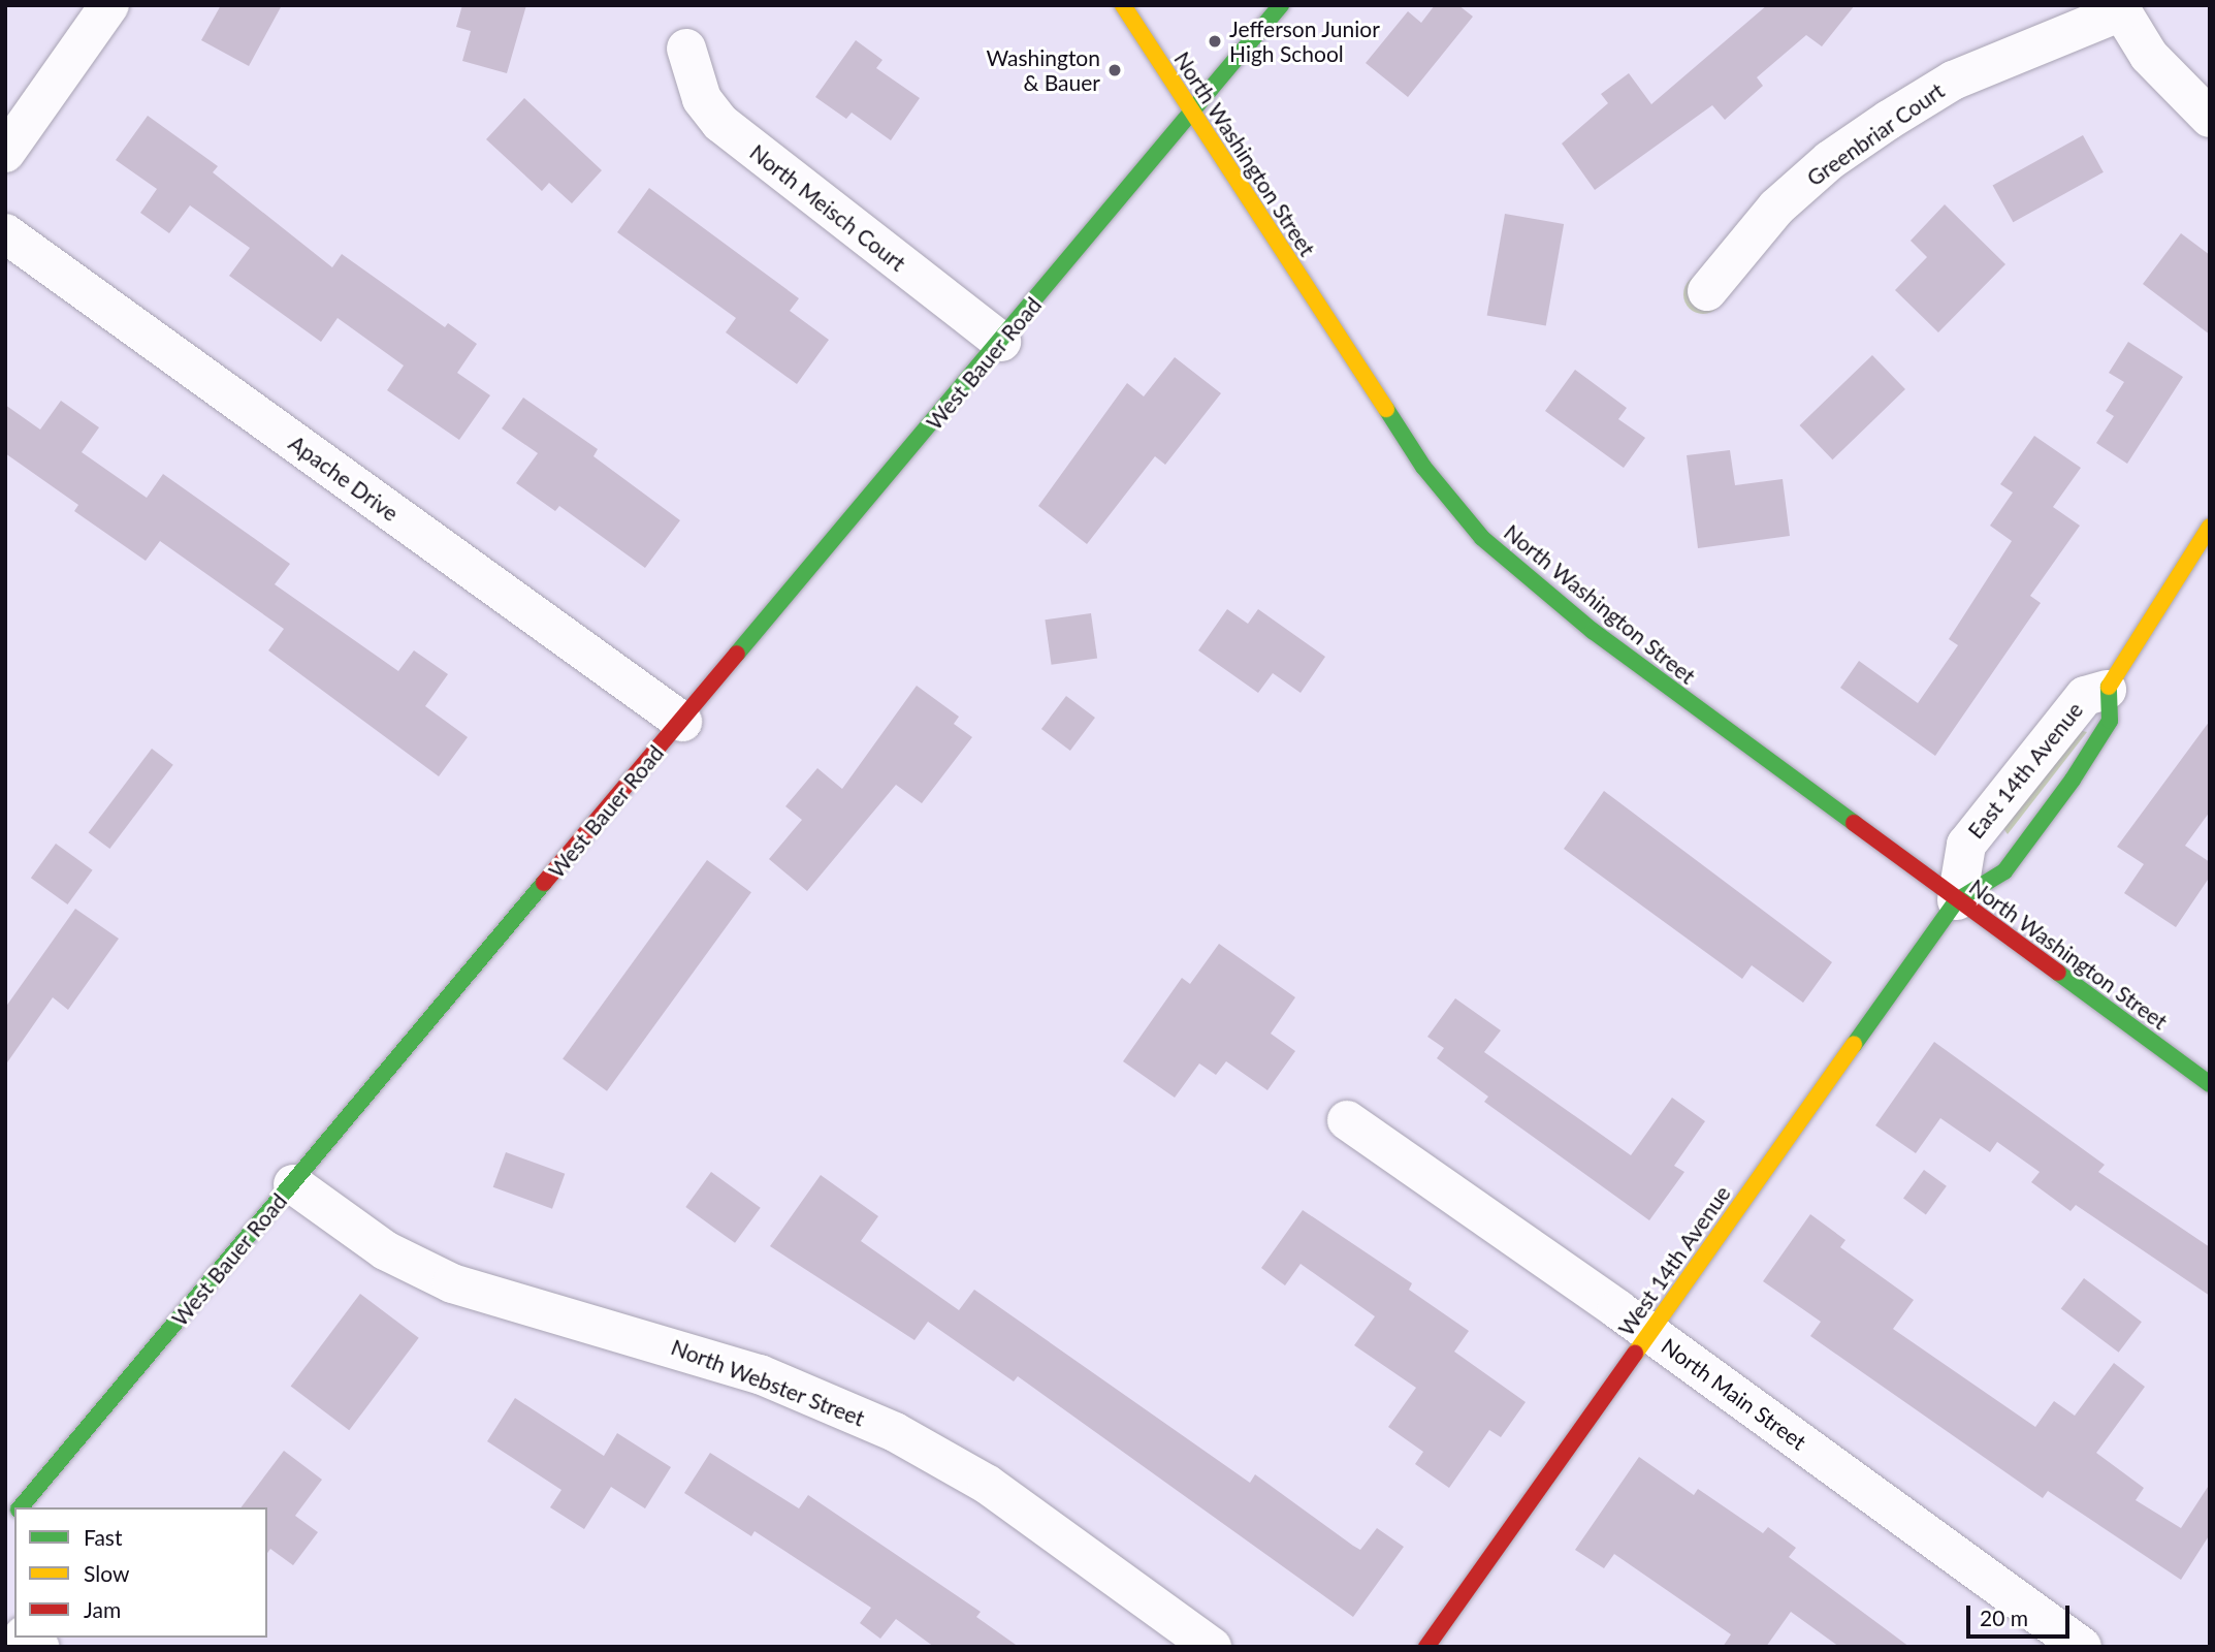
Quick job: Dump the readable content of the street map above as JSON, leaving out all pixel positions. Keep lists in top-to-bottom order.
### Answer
{
  "streets": {
    "street": [
      "Greenbriar Court",
      "North Washington Street",
      "North Meisch Court",
      "West Bauer Road",
      "Apache Drive",
      "East 14th Avenue",
      "West 14th Avenue",
      "North Webster Street",
      "North Main Street"
    ]
  },
  "crossings": [
    ["North Washington Street", "West Bauer Road"],
    ["North Washington Street", "East 14th Avenue"],
    ["North Washington Street", "West 14th Avenue"],
    ["North Meisch Court", "West Bauer Road"],
    ["West Bauer Road", "Apache Drive"],
    ["West Bauer Road", "North Webster Street"],
    ["East 14th Avenue", "West 14th Avenue"],
    ["West 14th Avenue", "North Main Street"]
  ],
  "places": ["Jefferson Junior High School", "Washington & Bauer"],
  "legend": ["Fast", "Slow", "Jam"],
  "scale_bar": "20 m"
}
